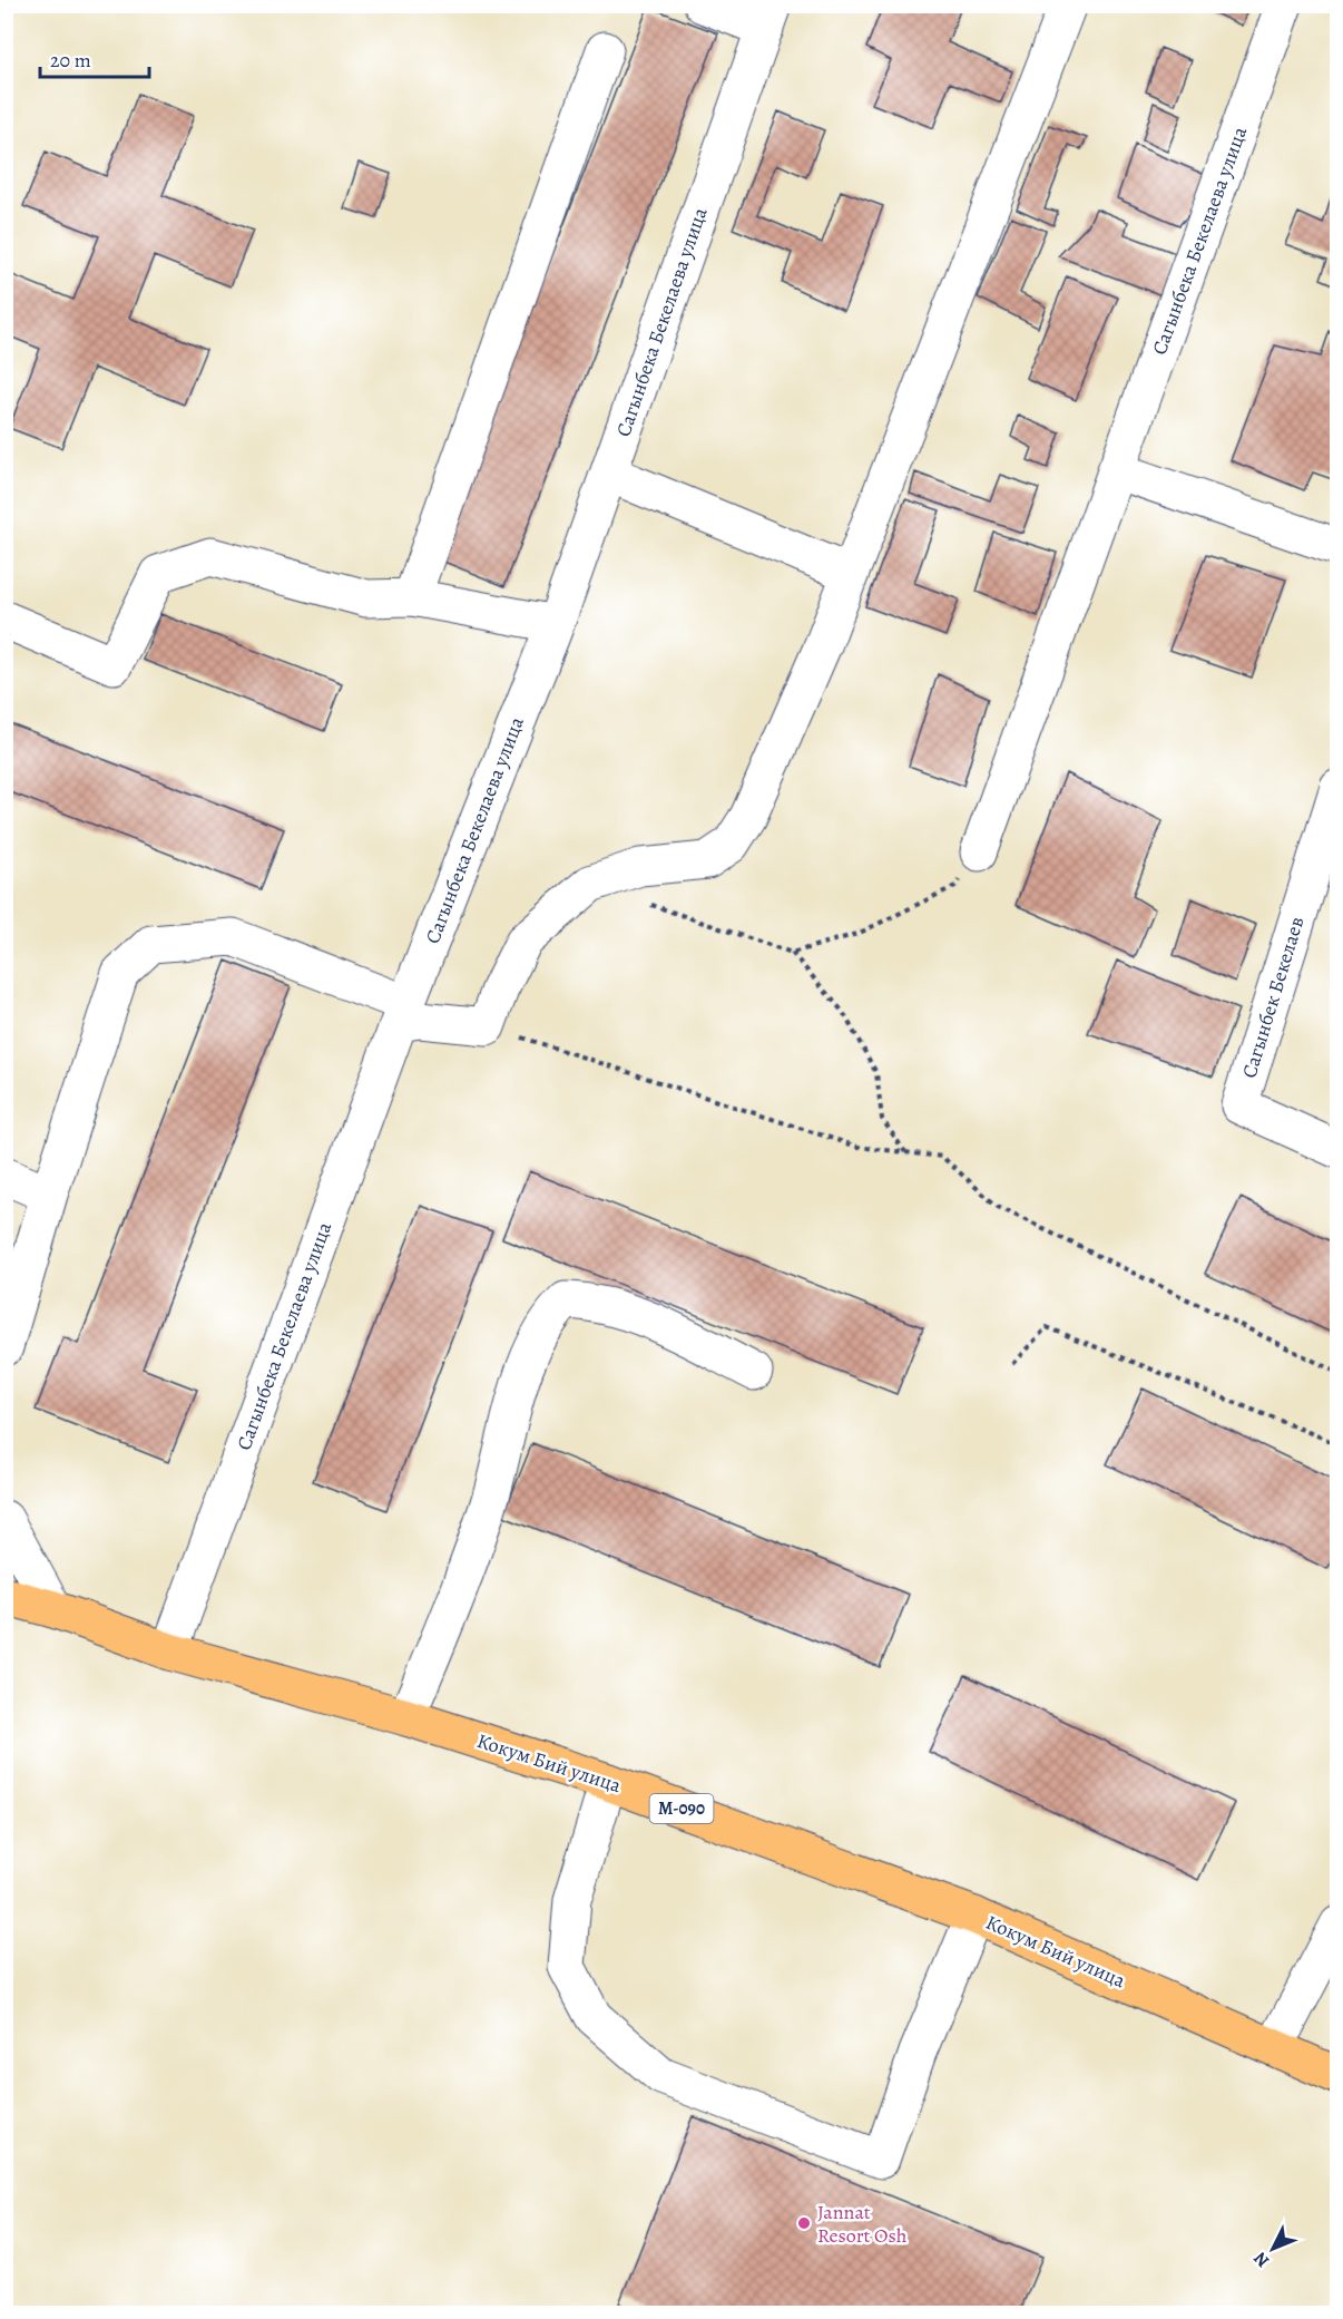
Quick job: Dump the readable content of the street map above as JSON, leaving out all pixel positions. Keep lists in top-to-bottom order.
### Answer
{
  "streets": {
    "main road": ["Кокум Бий улица", "М-090"],
    "street": ["Сагынбека Бекелаева улица", "Сагынбек Бекелаев"]
  },
  "crossings": [
    ["Сагынбека Бекелаева улица", "Кокум Бий улица"]
  ],
  "places": ["Jannat Resort Osh"],
  "scale_bar": "20 m",
  "north": "bottom left"
}
